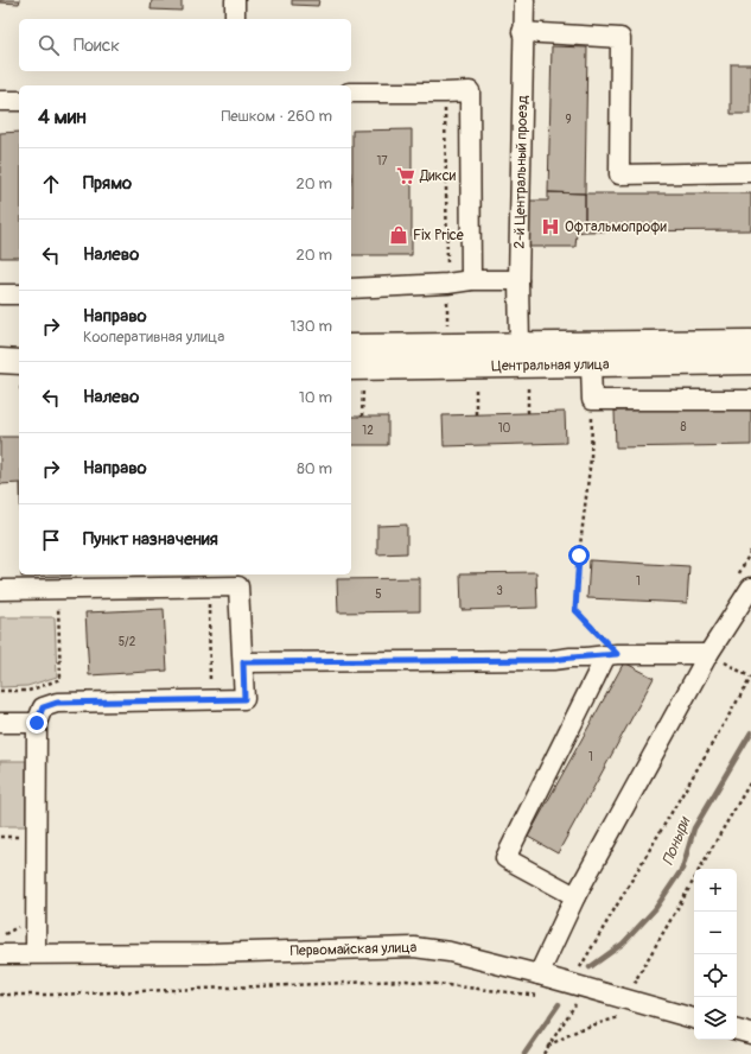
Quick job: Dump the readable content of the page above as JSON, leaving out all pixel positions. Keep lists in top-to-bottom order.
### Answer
{
  "streets": {
    "main road": ["Центральная улица"],
    "street": ["2-й Центральный проезд", "Первомайская улица"]
  },
  "crossings": [
    ["2-й Центральный проезд", "Центральная улица"]
  ],
  "water": ["Поныри"],
  "places": {
    "supermarket": ["Дикси"],
    "hospital": ["Офтальмопрофи"],
    "shop": ["Fix Price"]
  },
  "house_numbers": [
    "9",
    "17",
    "8",
    "10",
    "12",
    "1",
    "3",
    "5",
    "5/2",
    "1"
  ],
  "page": {
    "search": "Поиск",
    "heading": ["4 мин", "Пешком · 260 m"],
    "list": [
      ["Прямо", "20 m"],
      ["Налево", "20 m"],
      ["Направо", "Кооперативная улица", "130 m"],
      ["Налево", "10 m"],
      ["Направо", "80 m"],
      "Пункт назначения"
    ],
    "map_buttons": ["+", "−"]
  }
}
